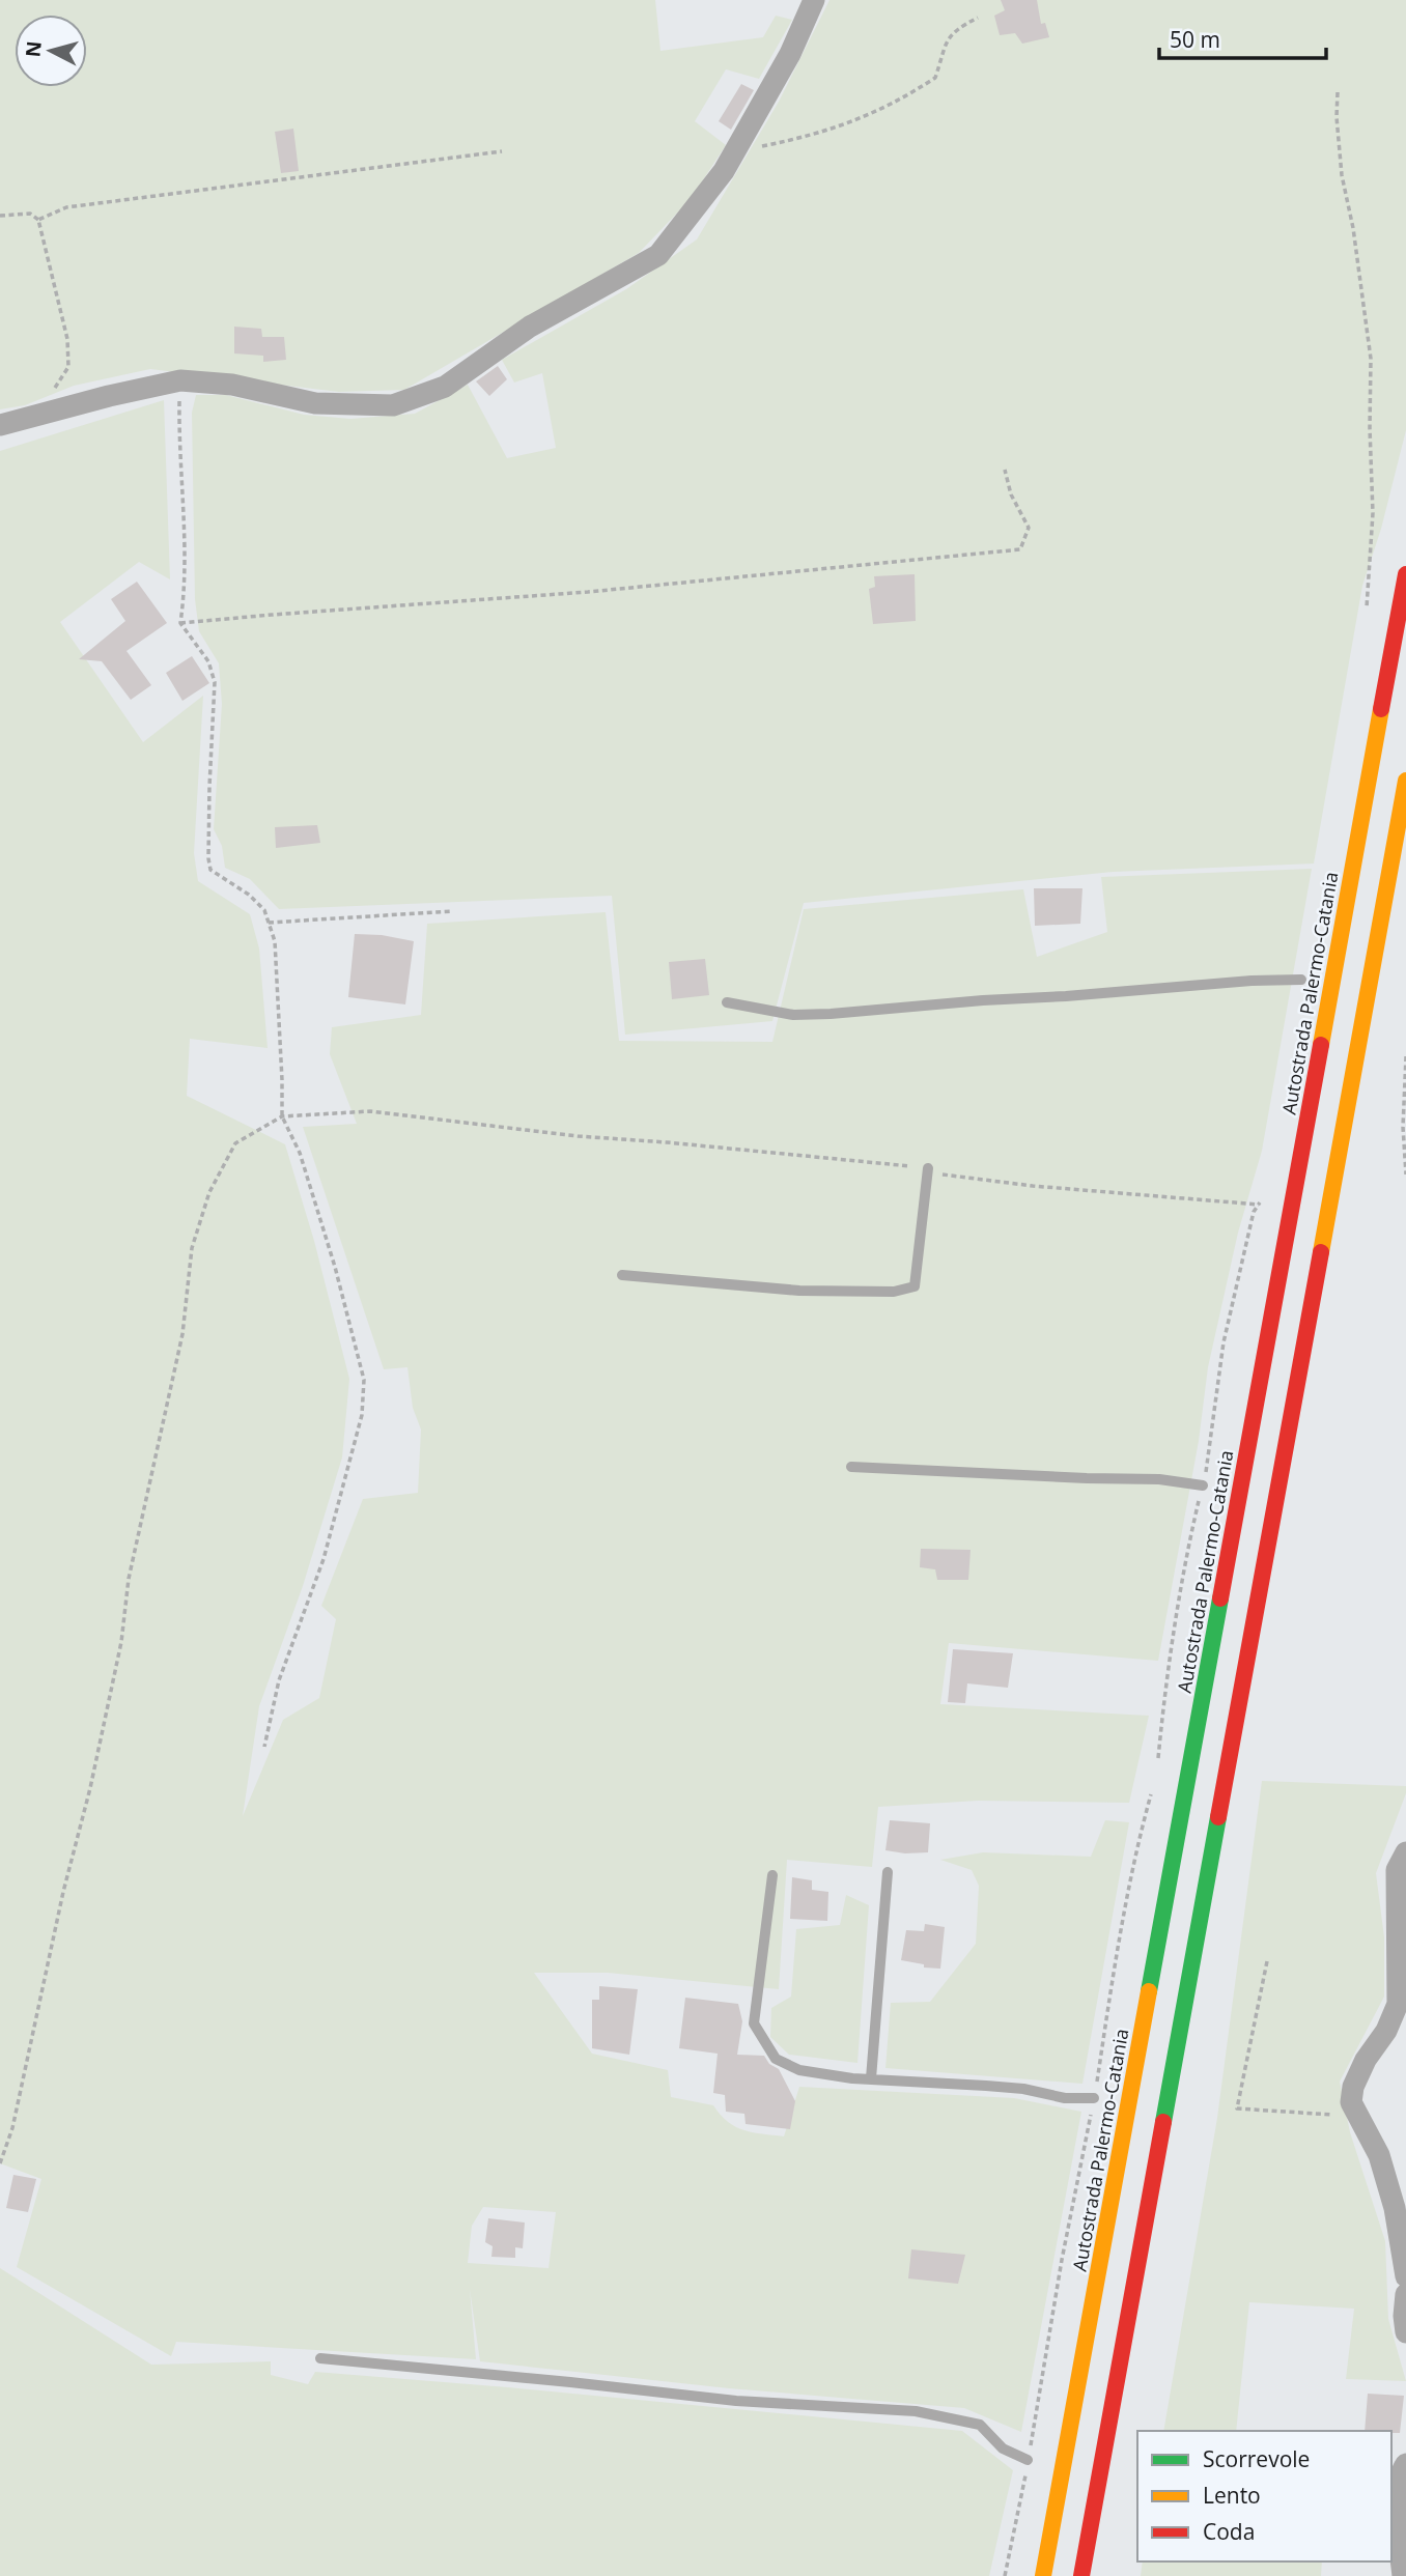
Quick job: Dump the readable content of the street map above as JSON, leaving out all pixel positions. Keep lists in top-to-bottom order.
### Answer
{
  "streets": {
    "highway": ["Autostrada Palermo-Catania"]
  },
  "legend": ["Scorrevole", "Lento", "Coda"],
  "scale_bar": "50 m",
  "north": "left"
}
